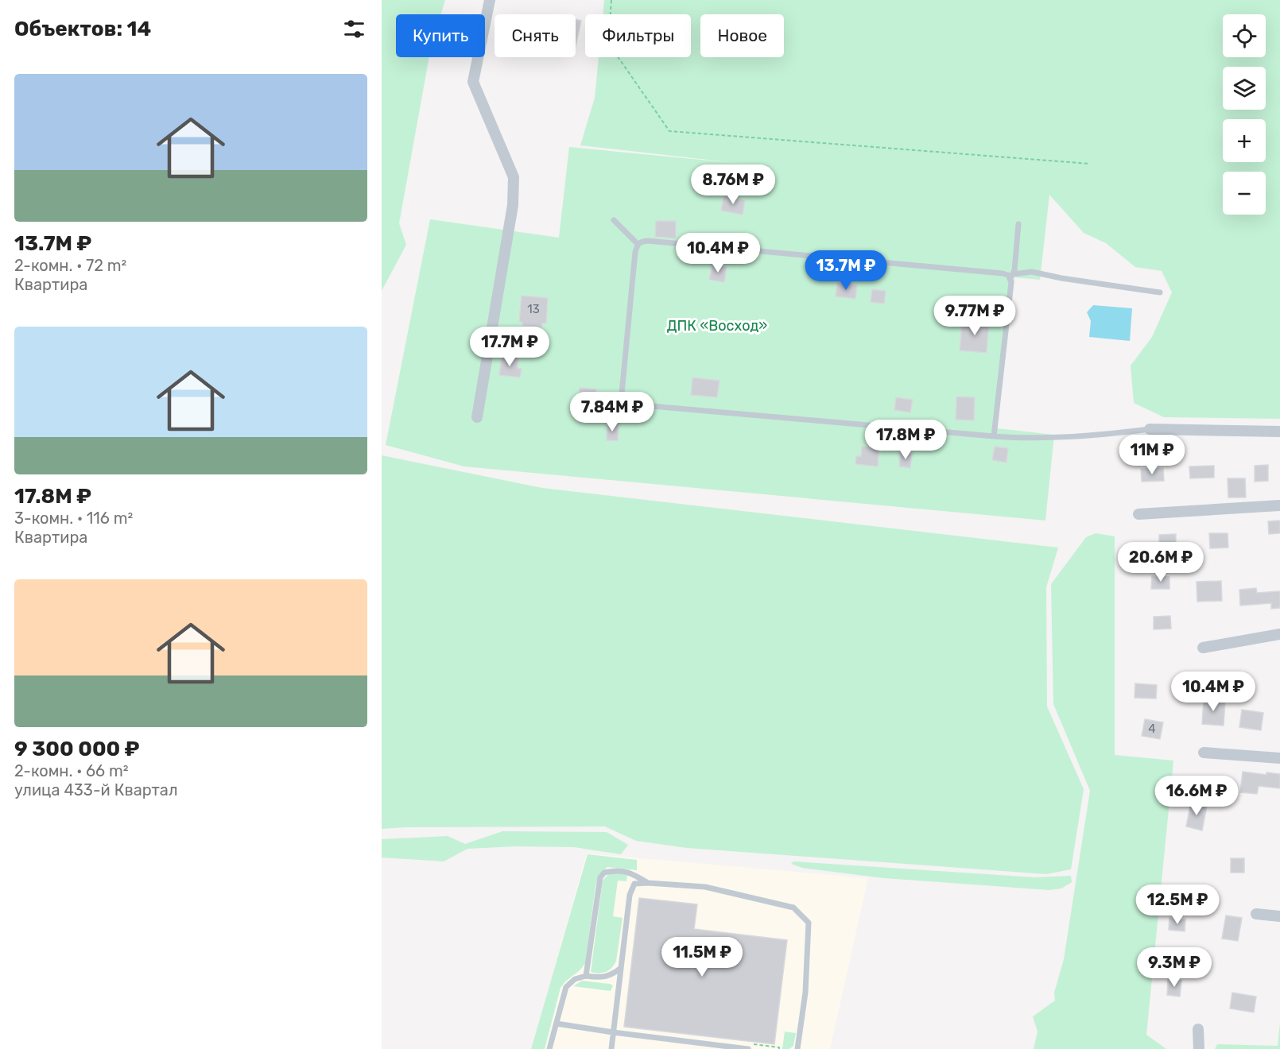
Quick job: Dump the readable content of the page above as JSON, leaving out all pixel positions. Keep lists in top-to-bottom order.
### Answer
{
  "parks": ["ДПК «Восход»"],
  "house_numbers": ["13", "4"],
  "page": {
    "heading": "Объектов: 14",
    "map_buttons": ["+", "−"],
    "chip": [
      "Купить",
      "Снять",
      "Фильтры",
      "Новое"
    ],
    "list": [
      {
        "name": "13.7M ₽",
        "note": "2-комн. · 72 m² · Квартира"
      },
      {
        "name": "17.8M ₽",
        "note": "3-комн. · 116 m² · Квартира"
      },
      {
        "name": "9 300 000 ₽",
        "note": "2-комн. · 66 m² · улица 433-й Квартал"
      }
    ],
    "price": [
      "8.76M ₽",
      "10.4M ₽",
      "13.7M ₽",
      "9.77M ₽",
      "17.7M ₽",
      "7.84M ₽",
      "17.8M ₽",
      "11M ₽",
      "20.6M ₽",
      "10.4M ₽",
      "16.6M ₽",
      "12.5M ₽",
      "11.5M ₽",
      "9.3M ₽"
    ]
  }
}
